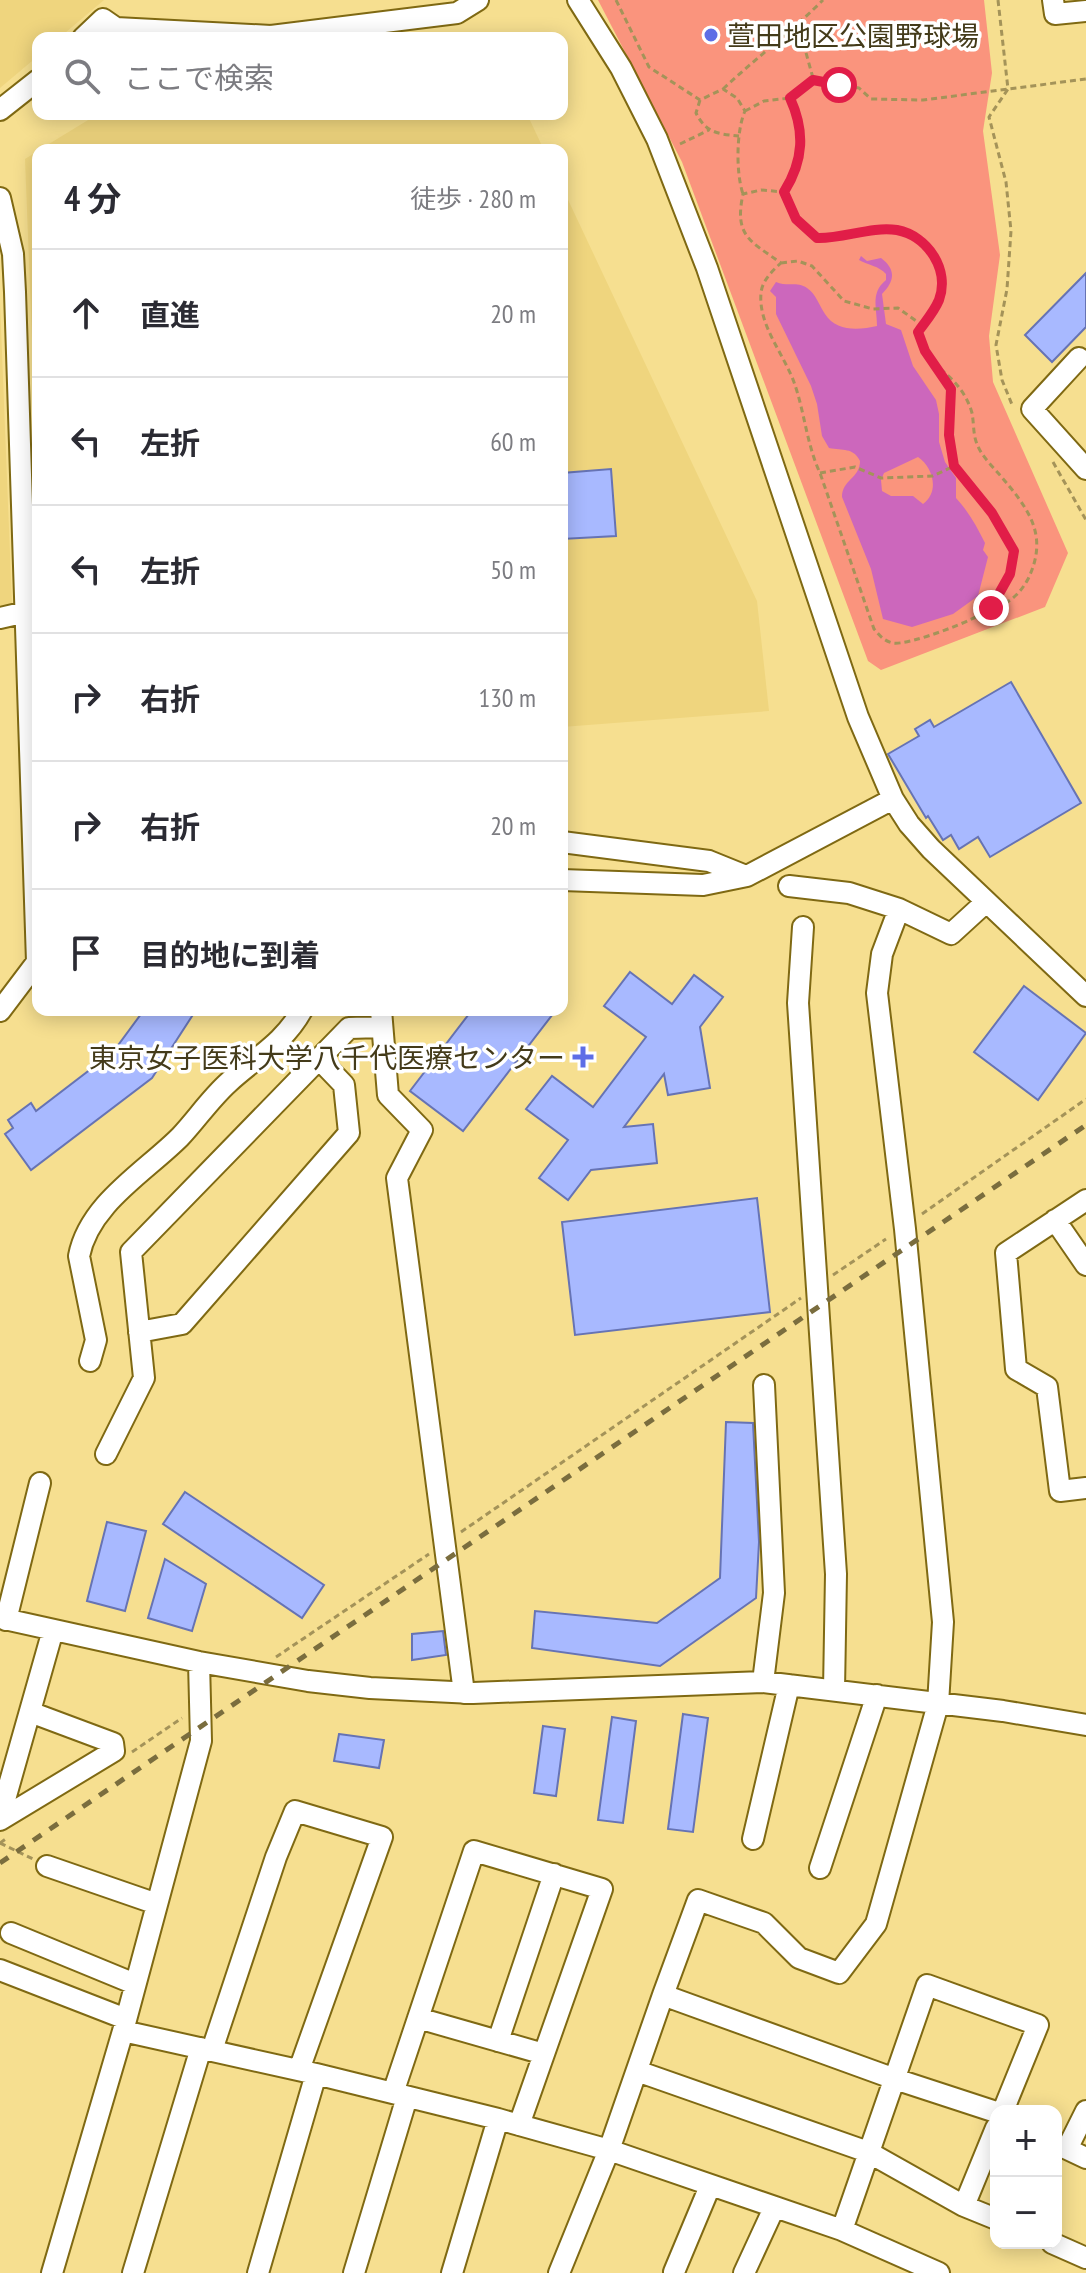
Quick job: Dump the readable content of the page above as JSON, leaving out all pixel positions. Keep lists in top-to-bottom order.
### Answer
{
  "places": {
    "other": ["萱田地区公園野球場"],
    "health": ["東京女子医科大学八千代医療センター"]
  },
  "page": {
    "search": "ここで検索",
    "heading": ["4 分", "徒歩 · 280 m"],
    "list": [
      ["直進", "20 m"],
      ["左折", "60 m"],
      ["左折", "50 m"],
      ["右折", "130 m"],
      ["右折", "20 m"],
      "目的地に到着"
    ],
    "map_buttons": ["+", "−"]
  }
}
